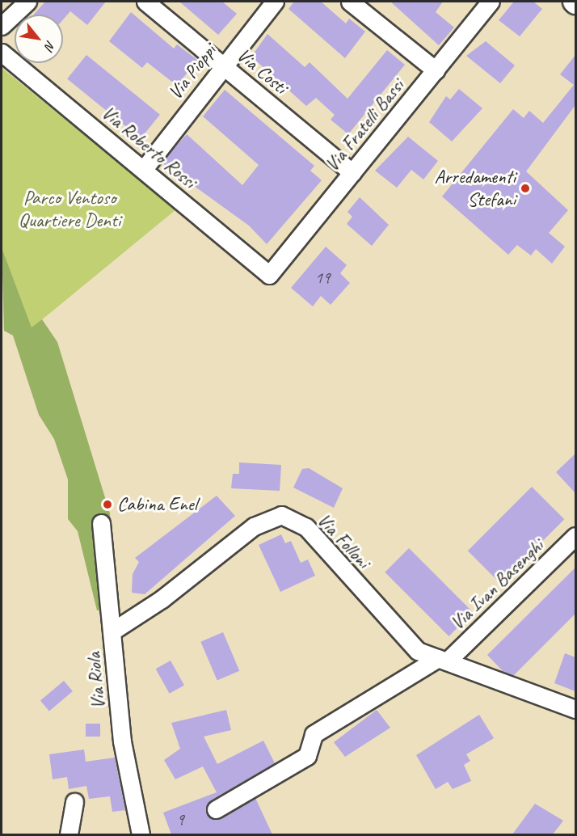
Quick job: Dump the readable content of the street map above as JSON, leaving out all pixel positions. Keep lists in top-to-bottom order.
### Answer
{
  "streets": {
    "street": [
      "Via Costi",
      "Via Pioppi",
      "Via Fratelli Bassi",
      "Via Roberto Rossi",
      "Via Folloni",
      "Via Ivan Basenghi",
      "Via Riola"
    ]
  },
  "crossings": [
    ["Via Costi", "Via Pioppi"],
    ["Via Costi", "Via Fratelli Bassi"],
    ["Via Pioppi", "Via Roberto Rossi"],
    ["Via Fratelli Bassi", "Via Roberto Rossi"],
    ["Via Folloni", "Via Ivan Basenghi"],
    ["Via Folloni", "Via Riola"]
  ],
  "parks": ["Parco Ventoso Quartiere Denti"],
  "places": ["Arredamenti Stefani", "Cabina Enel"],
  "house_numbers": ["19", "9"],
  "north": "bottom right"
}
